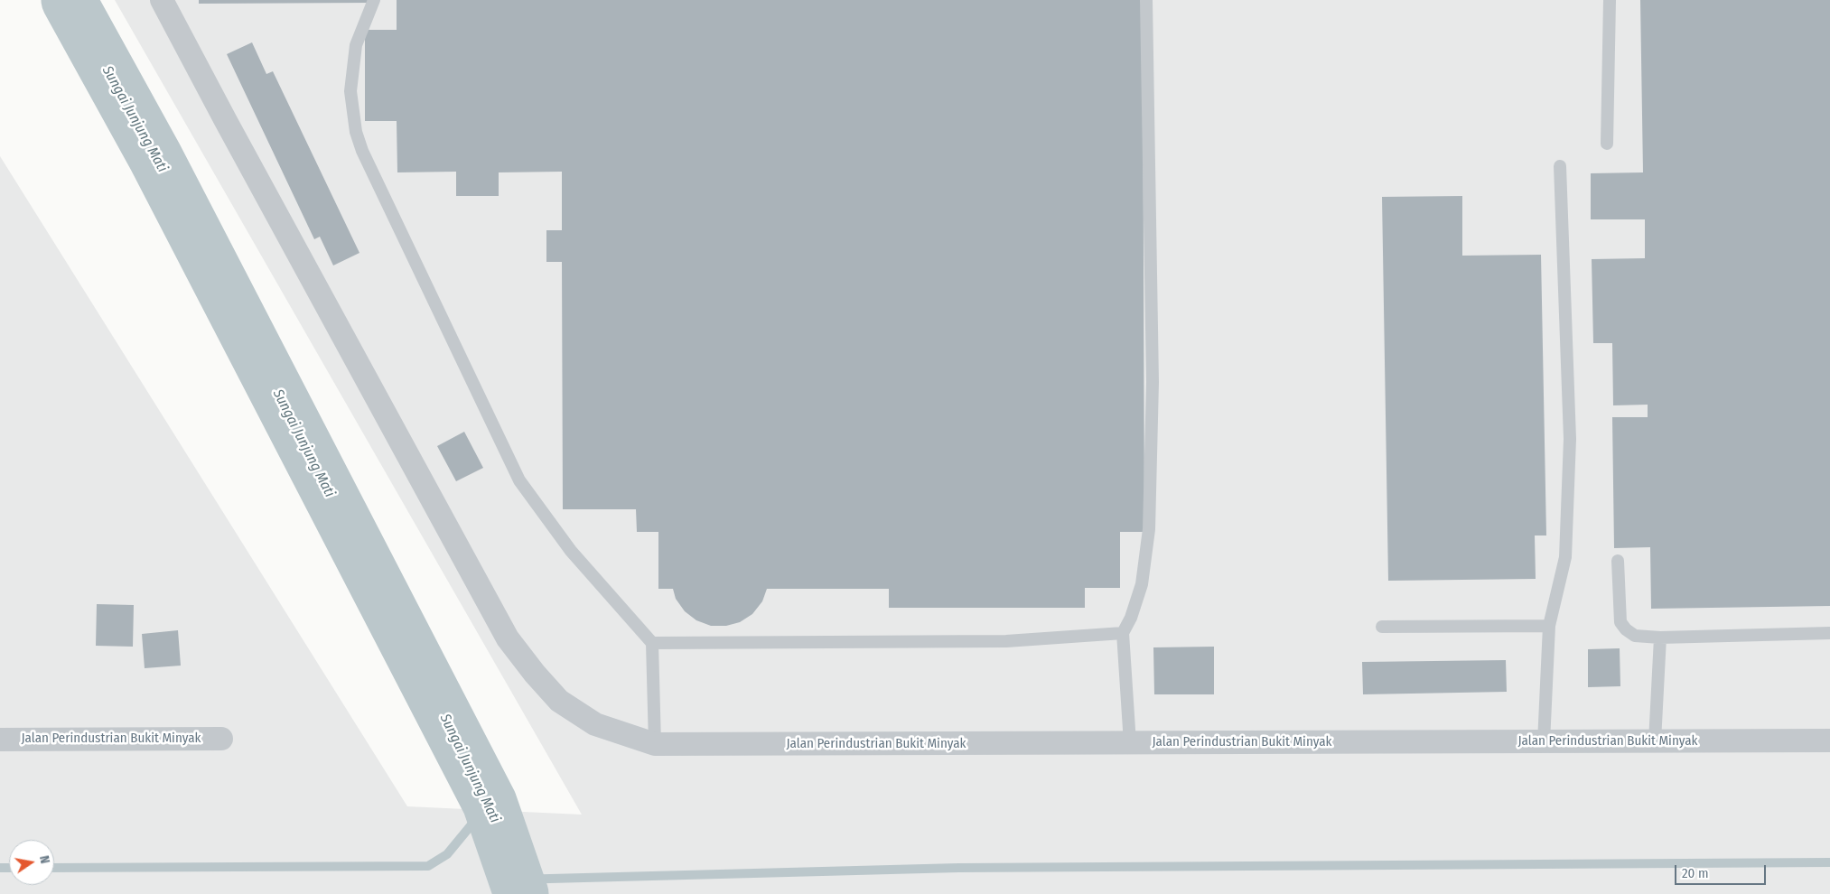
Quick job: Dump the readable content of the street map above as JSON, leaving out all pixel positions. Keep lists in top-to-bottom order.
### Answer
{
  "streets": {
    "street": ["Jalan Perindustrian Bukit Minyak"]
  },
  "water": ["Sungai Junjung Mati"],
  "scale_bar": "20 m",
  "north": "right"
}
